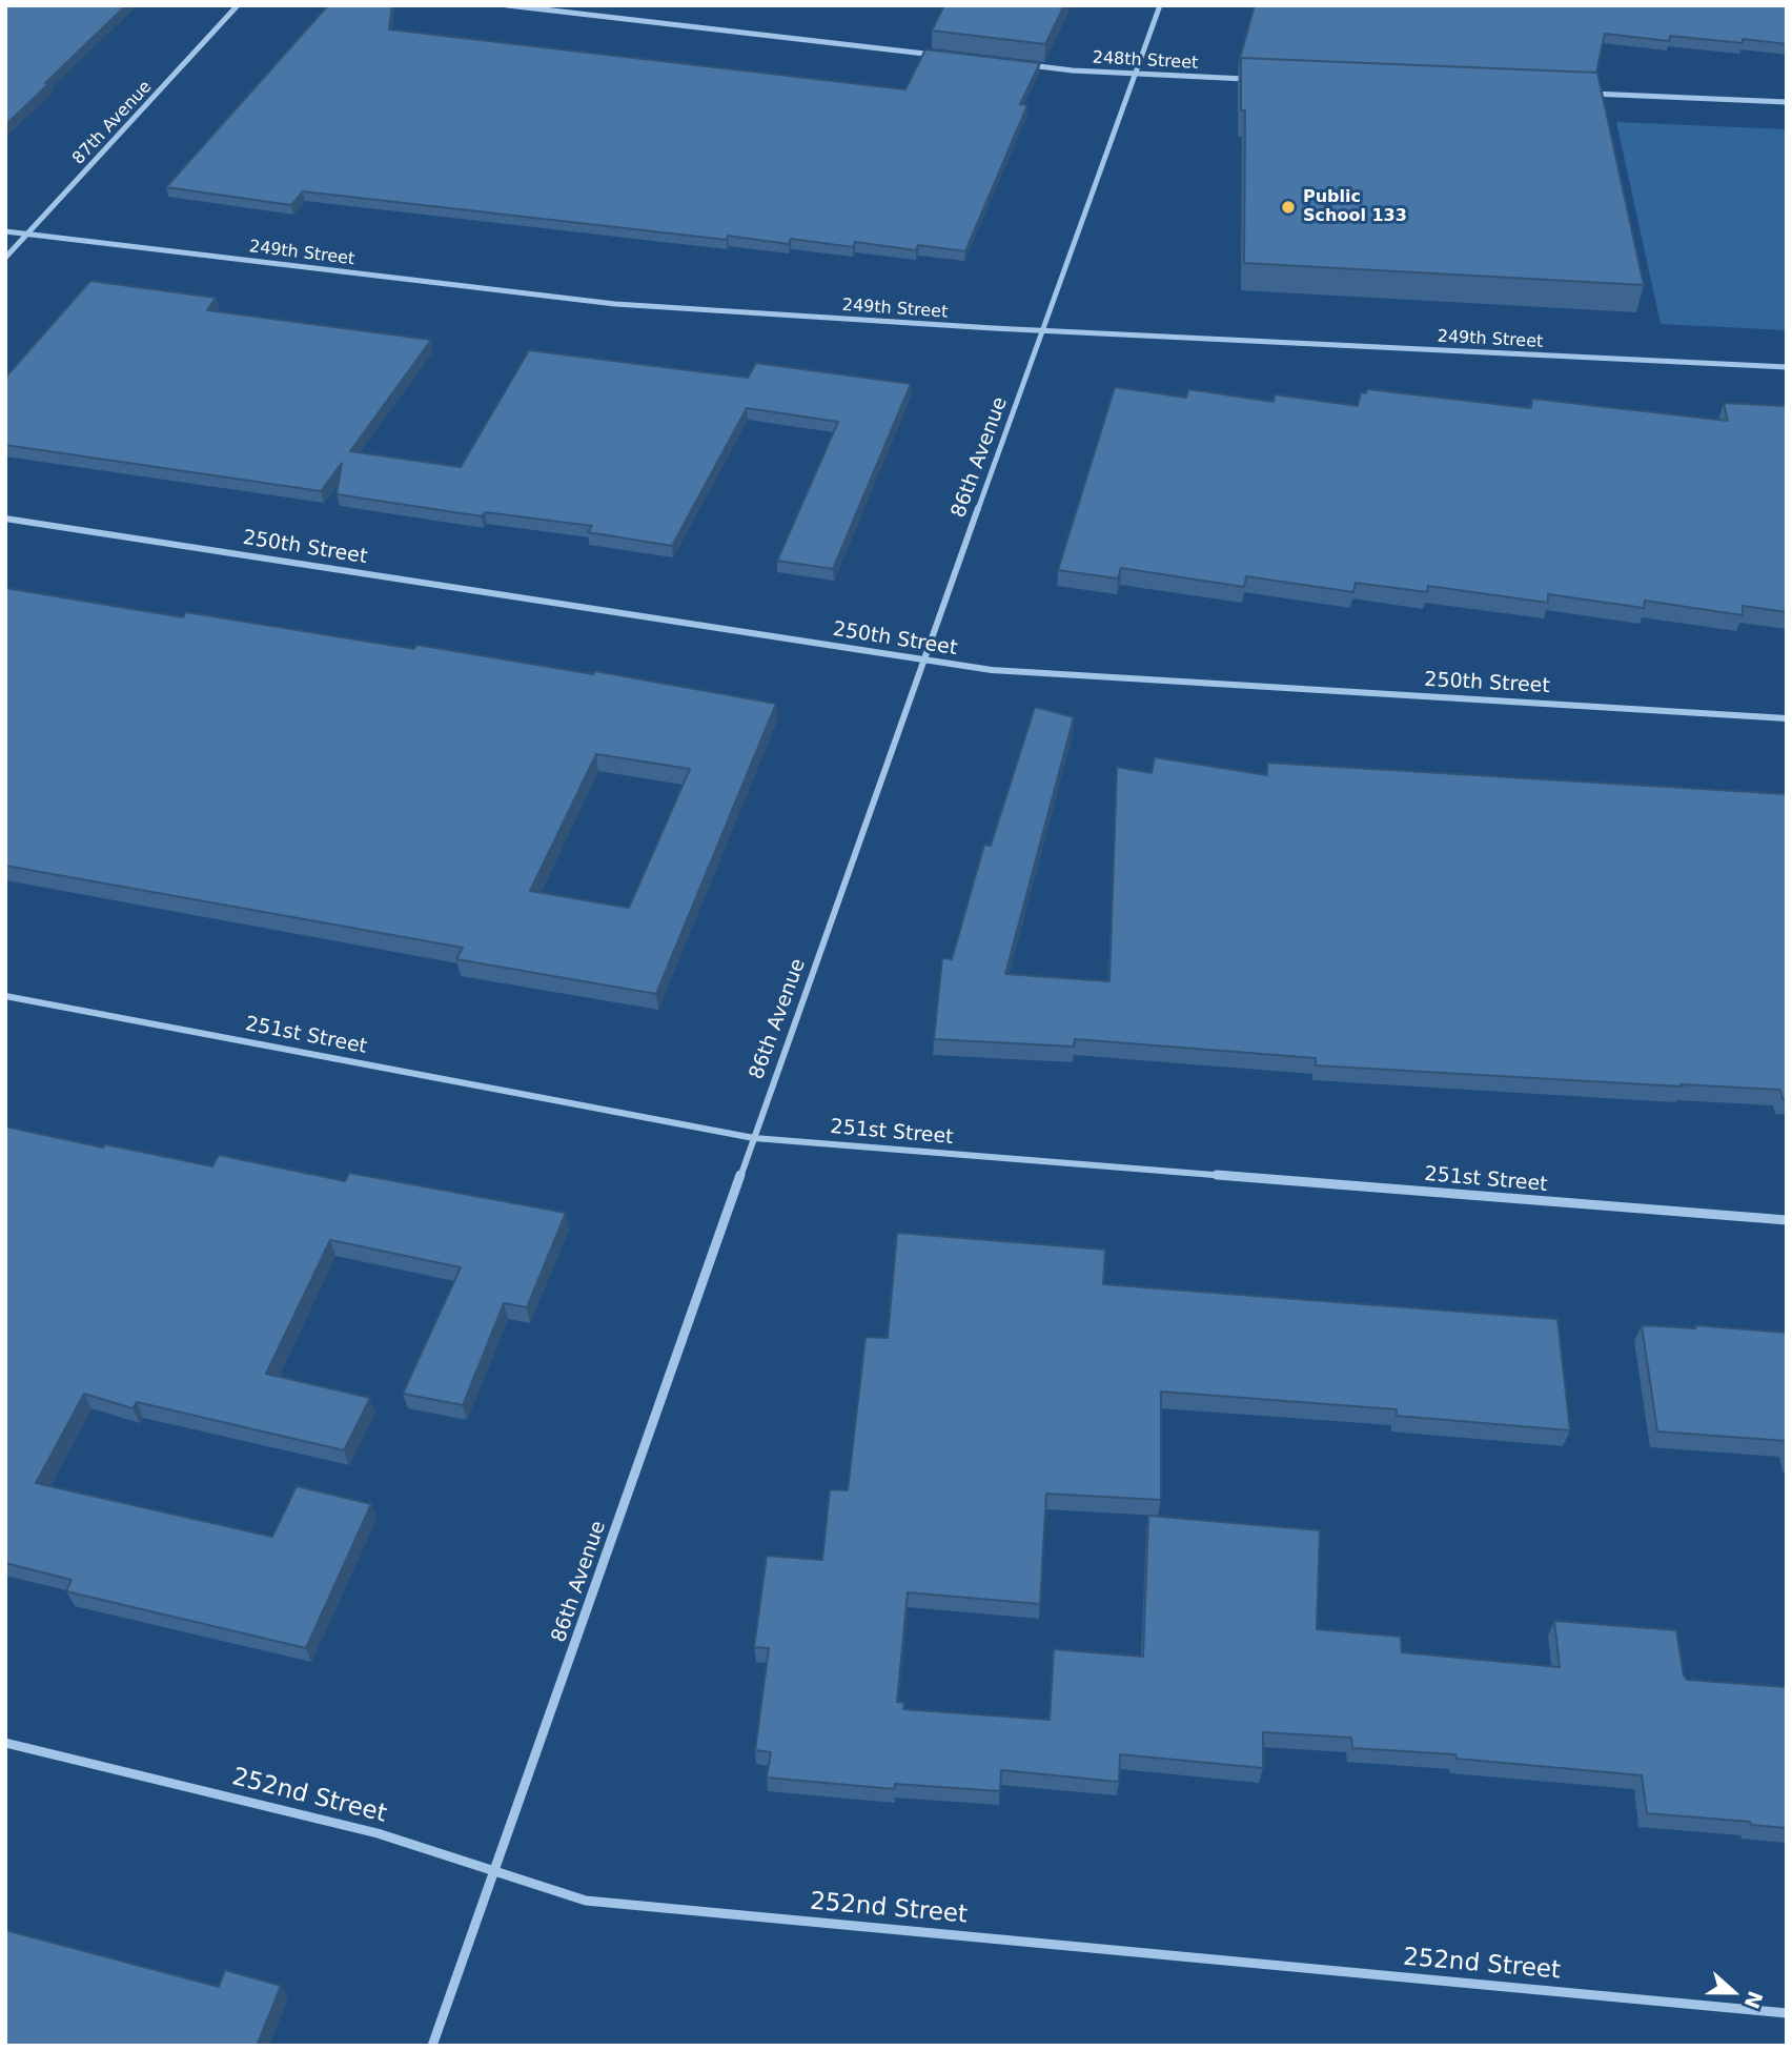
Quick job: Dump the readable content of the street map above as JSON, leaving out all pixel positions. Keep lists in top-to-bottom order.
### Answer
{
  "streets": {
    "street": [
      "248th Street",
      "87th Avenue",
      "249th Street",
      "86th Avenue",
      "250th Street",
      "251st Street",
      "252nd Street"
    ]
  },
  "crossings": [
    ["248th Street", "86th Avenue"],
    ["87th Avenue", "249th Street"],
    ["249th Street", "86th Avenue"],
    ["86th Avenue", "250th Street"],
    ["86th Avenue", "251st Street"],
    ["86th Avenue", "252nd Street"]
  ],
  "places": ["Public School 133"],
  "north": "right"
}
